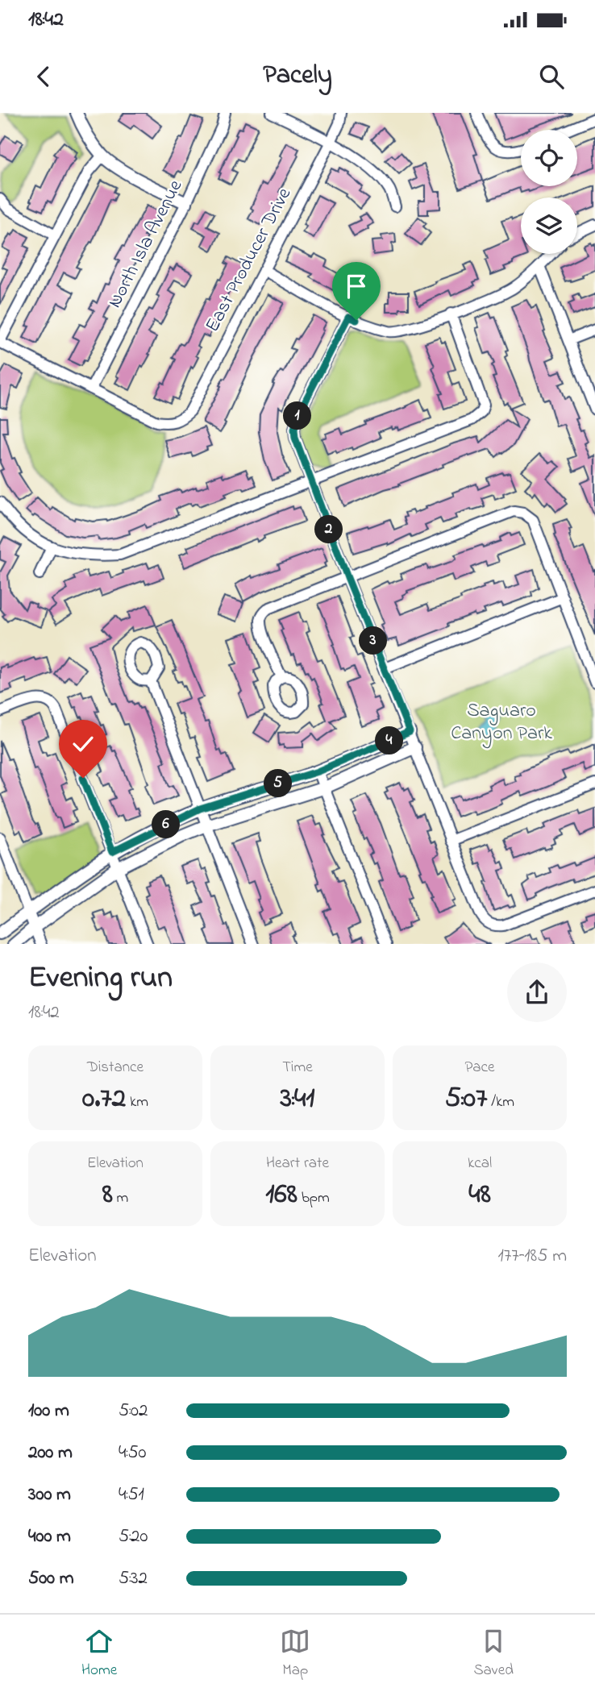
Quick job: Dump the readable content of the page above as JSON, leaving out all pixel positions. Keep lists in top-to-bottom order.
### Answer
{
  "streets": {
    "street": ["North Isla Avenue", "East Producer Drive"]
  },
  "crossings": [
    ["North Isla Avenue", "East Producer Drive"]
  ],
  "parks": ["Saguaro Canyon Park"],
  "page": {
    "status": "18:42",
    "header": "Pacely",
    "pins": [
      "1",
      "2",
      "3",
      "4",
      "5",
      "6"
    ],
    "heading": ["Evening run", "18:42"],
    "stats": [
      ["Distance", "0.72 km"],
      ["Time", "3:41"],
      ["Pace", "5:07 /km"],
      ["Elevation", "8 m"],
      ["Heart rate", "168 bpm"],
      ["kcal", "48"]
    ],
    "chart": ["Elevation", "177–185 m"],
    "list": [
      {
        "name": "100 m",
        "note": "5:02"
      },
      {
        "name": "200 m",
        "note": "4:50"
      },
      {
        "name": "300 m",
        "note": "4:51"
      },
      {
        "name": "400 m",
        "note": "5:20"
      },
      {
        "name": "500 m",
        "note": "5:32"
      }
    ],
    "tabs": ["Home", "Map", "Saved"]
  }
}
